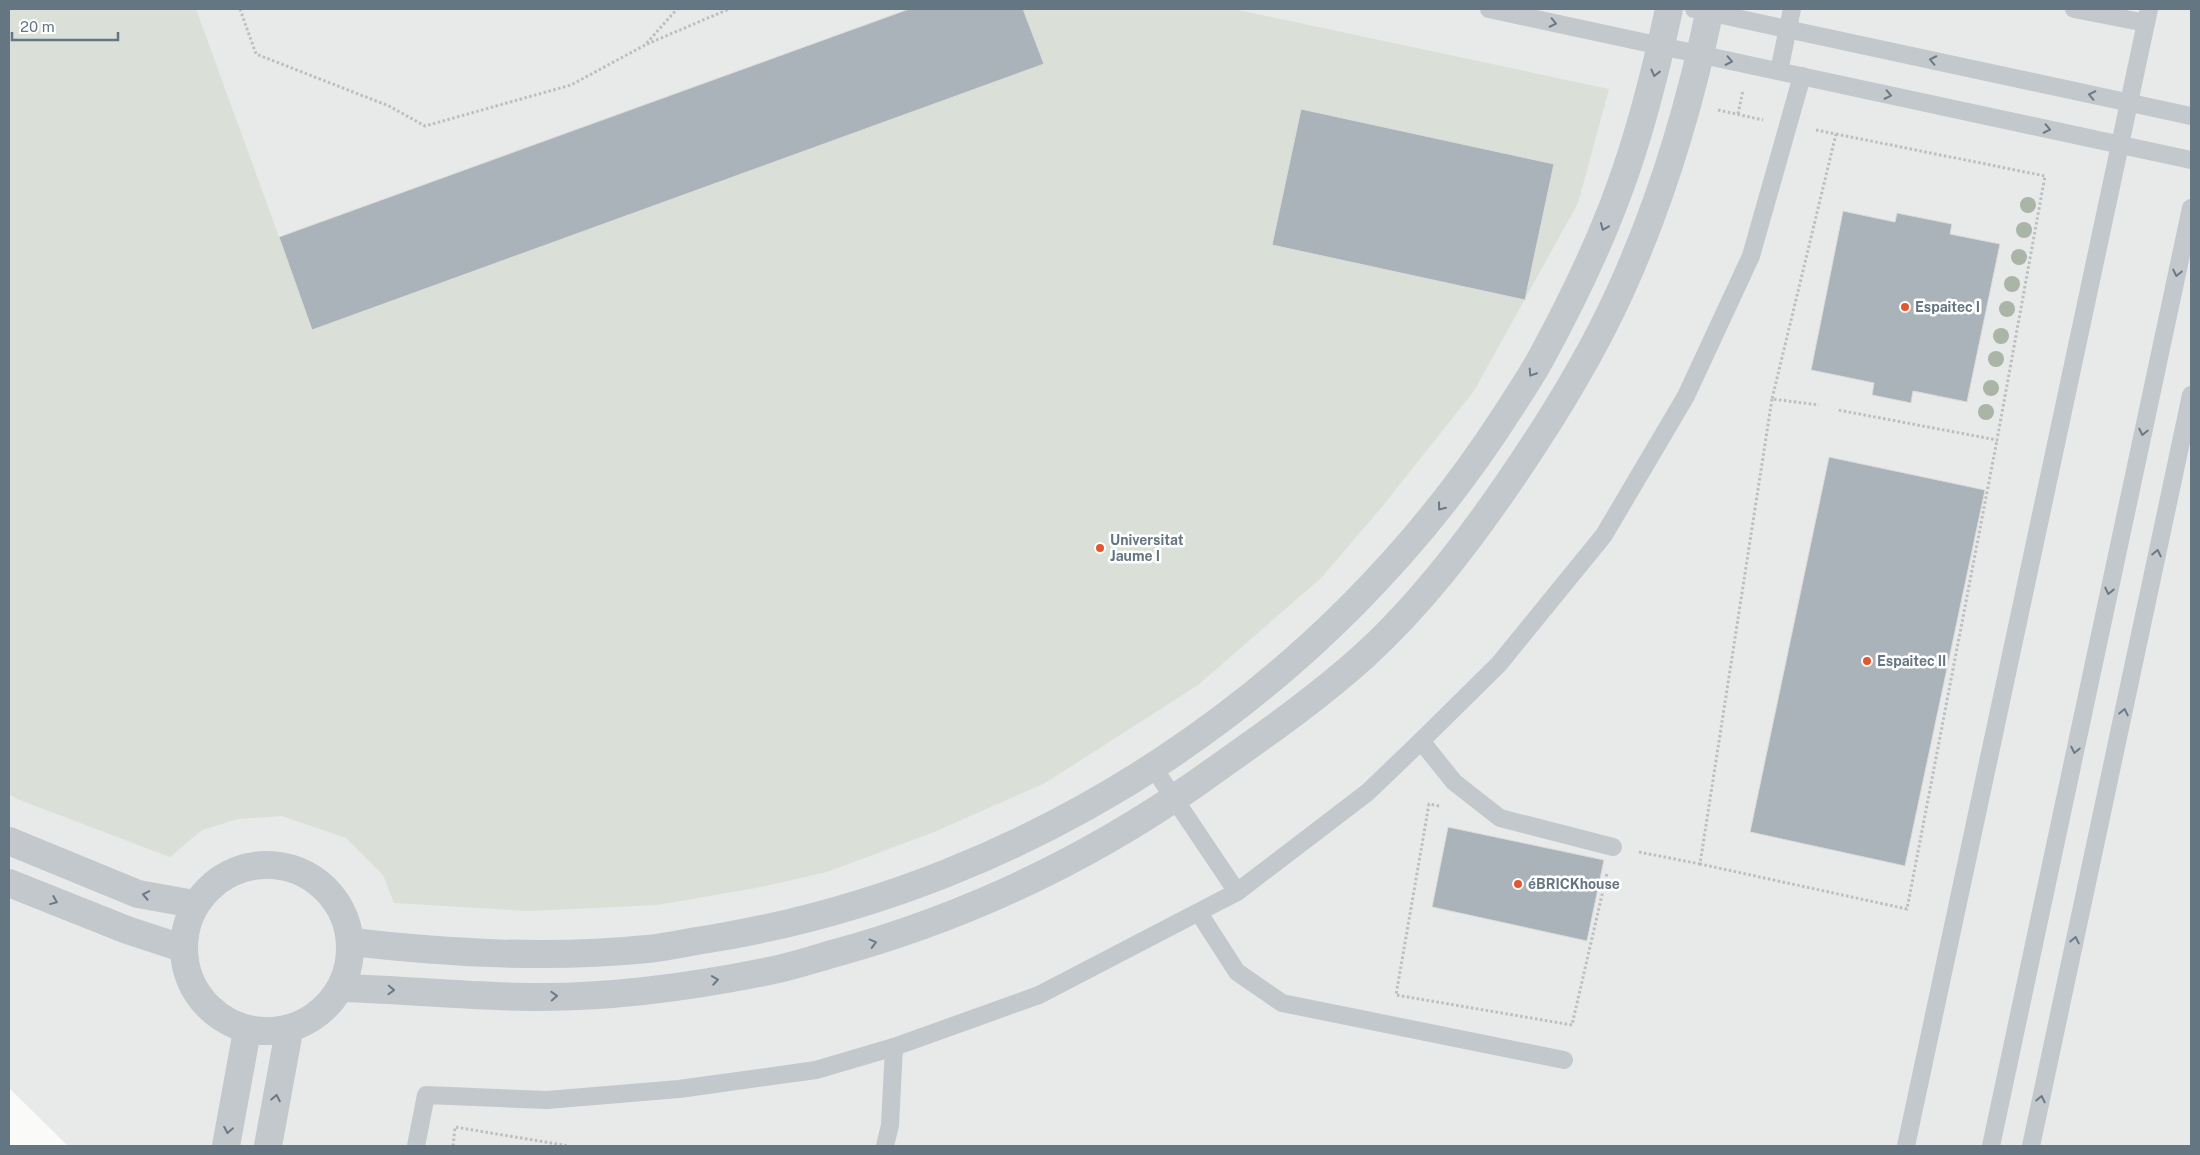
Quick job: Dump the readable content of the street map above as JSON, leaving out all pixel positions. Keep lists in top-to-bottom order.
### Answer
{
  "places": [
    "Espaitec I",
    "Universitat Jaume I",
    "Espaitec II",
    "éBRICKhouse"
  ],
  "scale_bar": "20 m"
}
